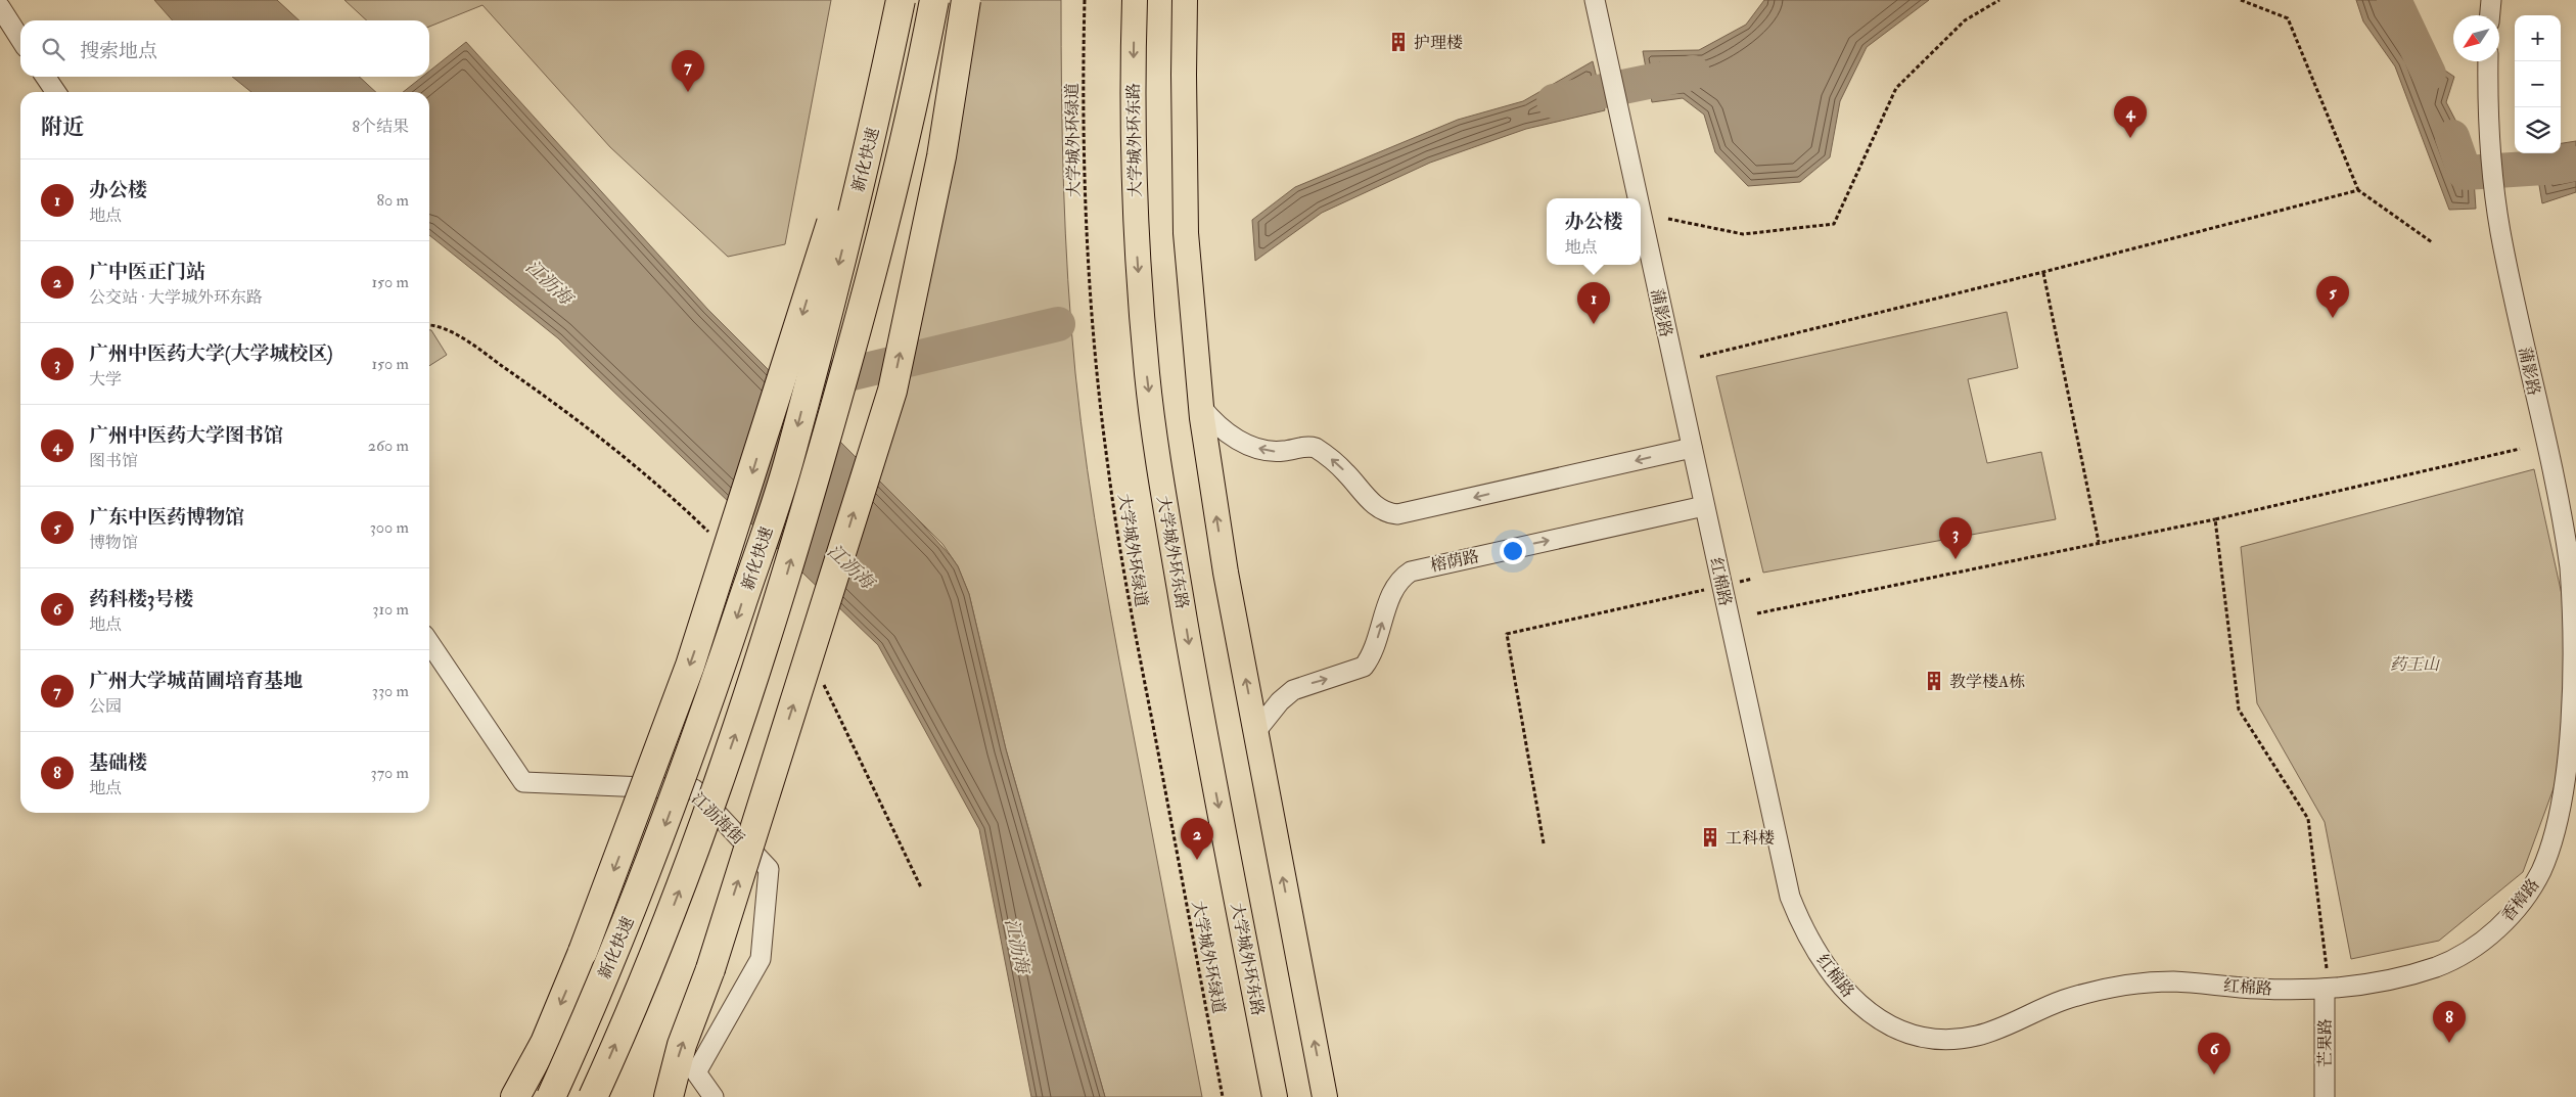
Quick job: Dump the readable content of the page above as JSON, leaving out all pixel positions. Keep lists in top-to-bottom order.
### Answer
{
  "streets": {
    "highway": ["新化快速"],
    "main road": ["大学城外环东路"],
    "street": [
      "蒲影路",
      "榕荫路",
      "红棉路",
      "江沥海街",
      "香樟路",
      "芒果路"
    ],
    "path": ["大学城外环绿道"]
  },
  "crossings": [
    ["蒲影路", "红棉路"],
    ["蒲影路", "香樟路"],
    ["榕荫路", "红棉路"],
    ["红棉路", "香樟路"],
    ["红棉路", "芒果路"],
    ["香樟路", "芒果路"]
  ],
  "one_way": ["榕荫路"],
  "water": ["江沥海"],
  "parks": ["药王山"],
  "places": {
    "building": ["护理楼", "教学楼A栋", "工科楼"]
  },
  "north": "bottom left",
  "page": {
    "map_buttons": ["+", "−"],
    "search": "搜索地点",
    "pins": [
      "7",
      "4",
      "5",
      "1",
      "3",
      "2",
      "8",
      "6"
    ],
    "heading": ["附近", "8个结果"],
    "list": [
      {
        "mark": "1",
        "name": "办公楼",
        "note": "地点",
        "value": "80 m"
      },
      {
        "mark": "2",
        "name": "广中医正门站",
        "note": "公交站 · 大学城外环东路",
        "value": "150 m"
      },
      {
        "mark": "3",
        "name": "广州中医药大学(大学城校区)",
        "note": "大学",
        "value": "150 m"
      },
      {
        "mark": "4",
        "name": "广州中医药大学图书馆",
        "note": "图书馆",
        "value": "260 m"
      },
      {
        "mark": "5",
        "name": "广东中医药博物馆",
        "note": "博物馆",
        "value": "300 m"
      },
      {
        "mark": "6",
        "name": "药科楼3号楼",
        "note": "地点",
        "value": "310 m"
      },
      {
        "mark": "7",
        "name": "广州大学城苗圃培育基地",
        "note": "公园",
        "value": "330 m"
      },
      {
        "mark": "8",
        "name": "基础楼",
        "note": "地点",
        "value": "370 m"
      }
    ],
    "popup": ["办公楼", "地点"]
  }
}
